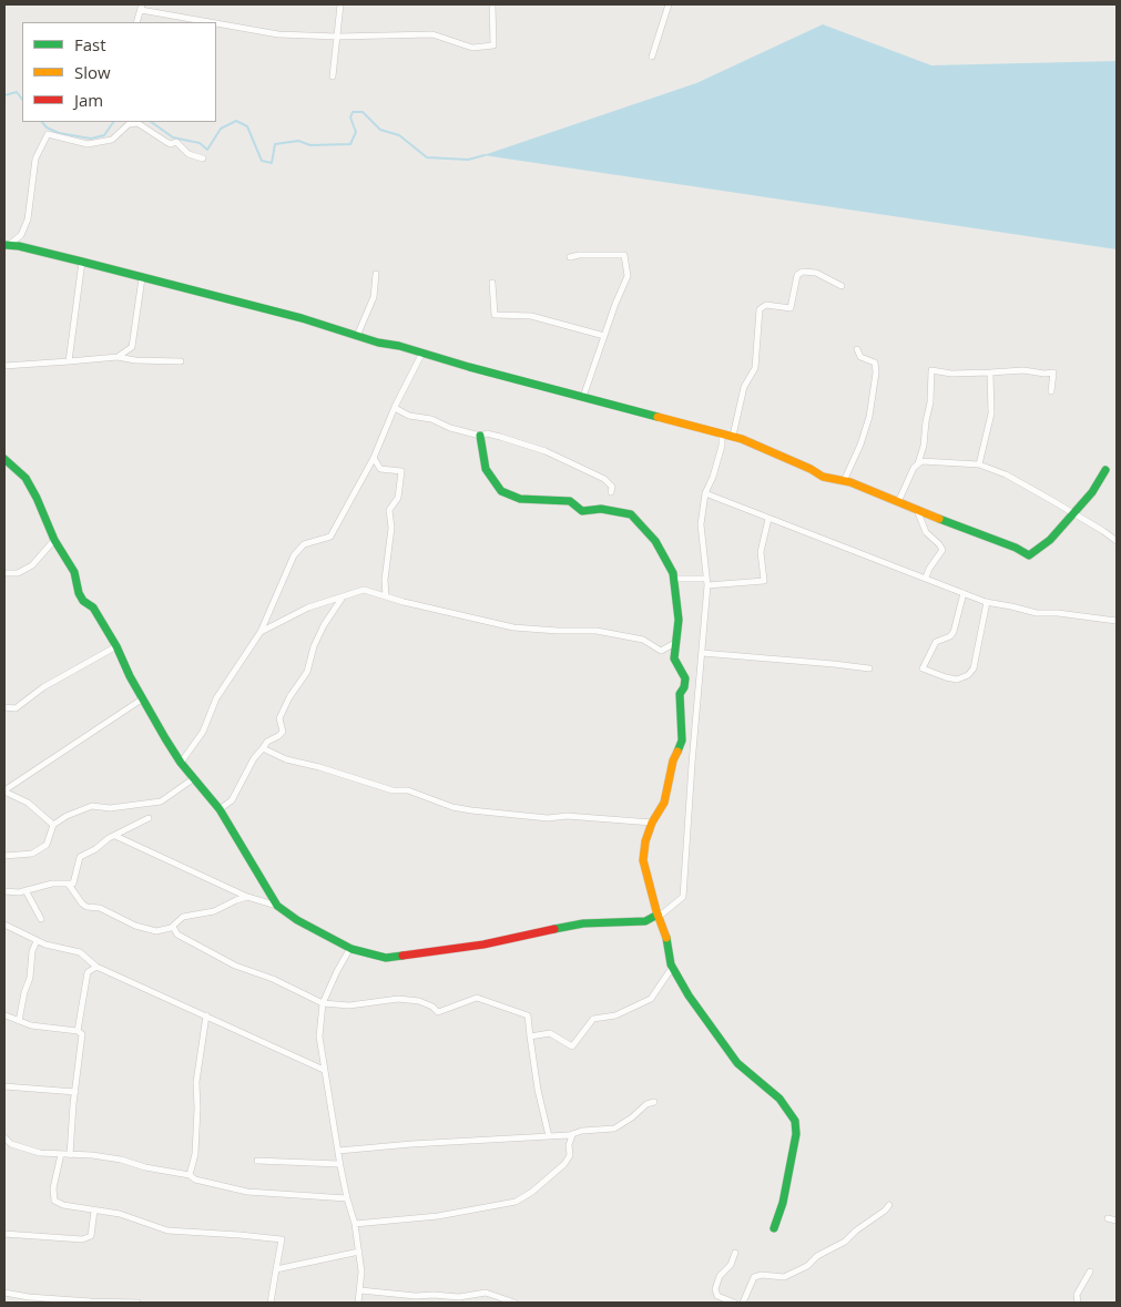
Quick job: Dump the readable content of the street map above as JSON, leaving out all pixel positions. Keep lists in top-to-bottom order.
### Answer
{
  "legend": ["Fast", "Slow", "Jam"]
}
